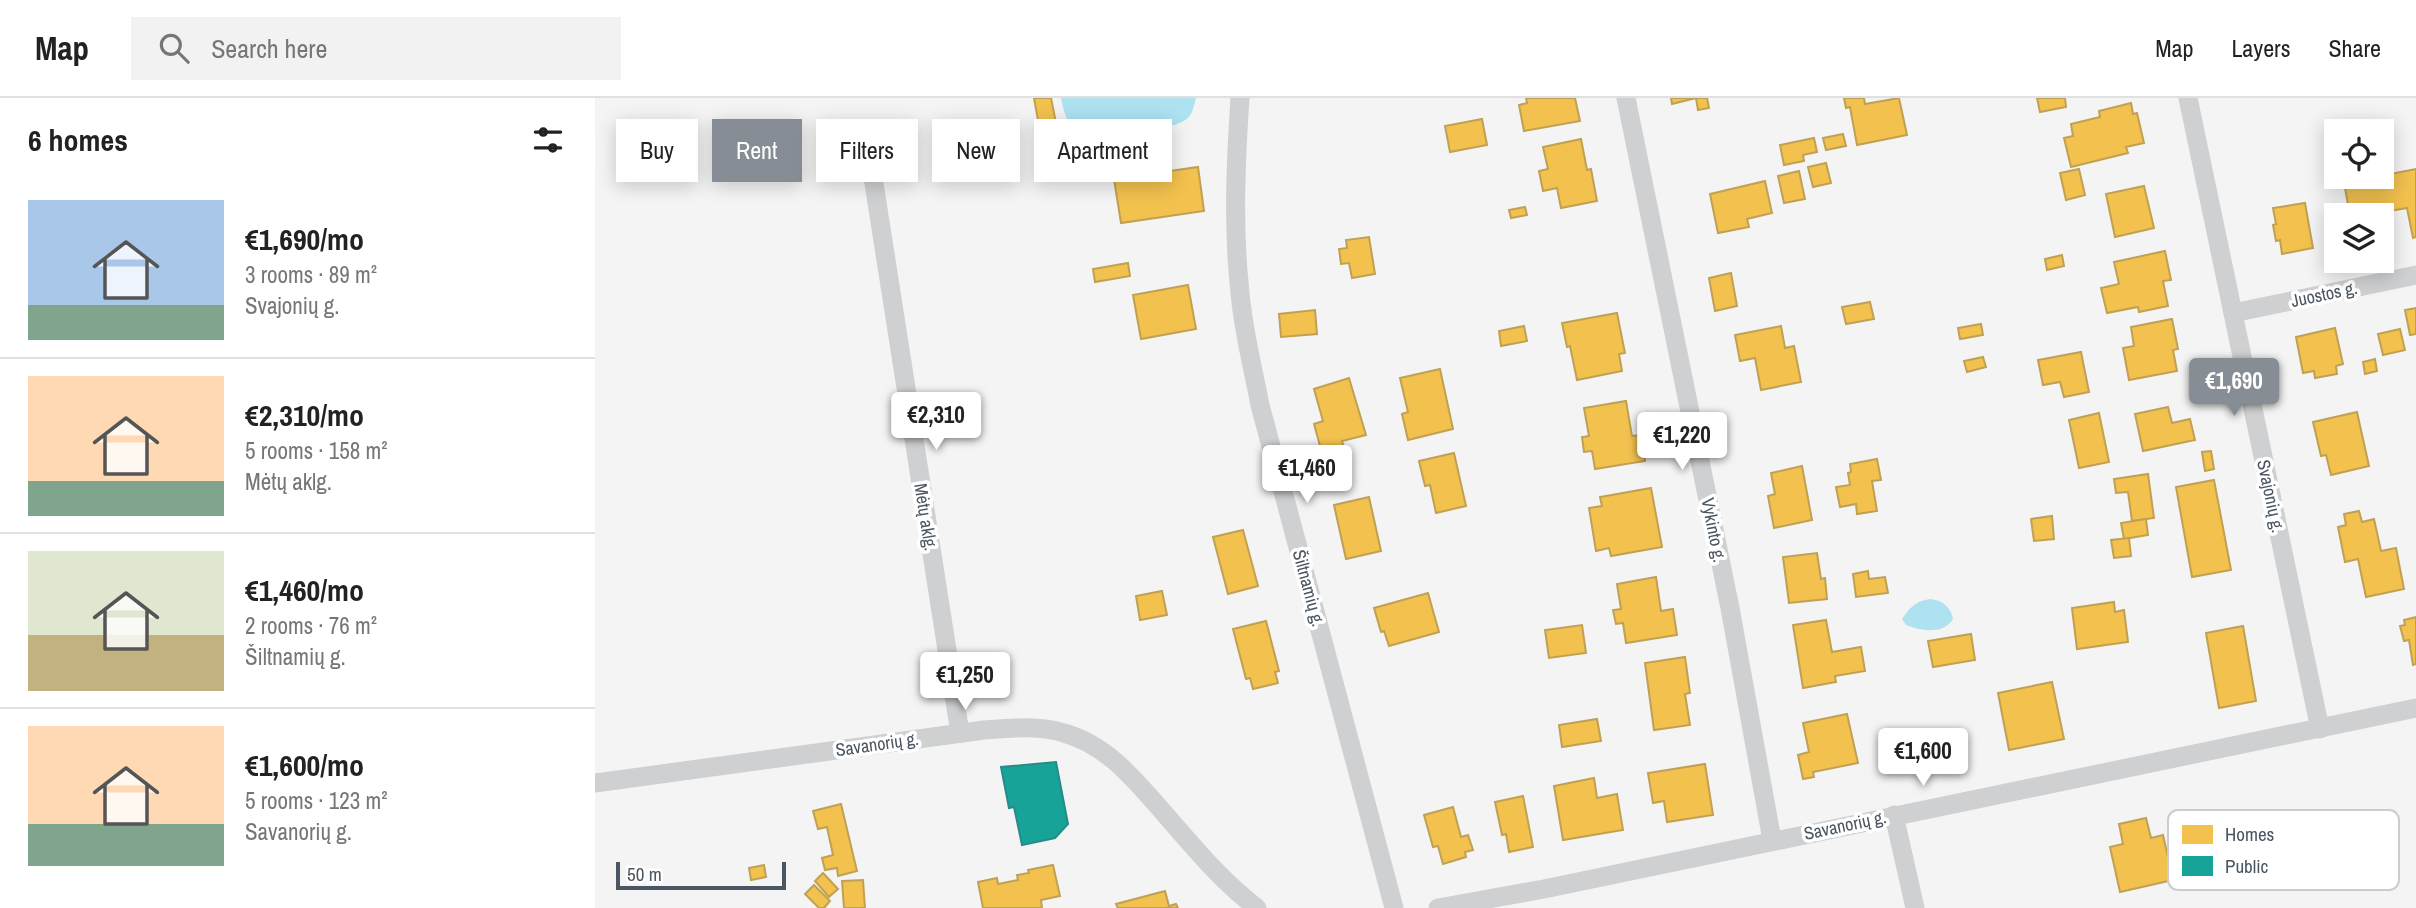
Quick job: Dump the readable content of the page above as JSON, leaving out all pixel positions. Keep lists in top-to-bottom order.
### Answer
{
  "streets": {
    "street": [
      "Juostos g.",
      "Svajonių g.",
      "Mėtų aklg.",
      "Vykinto g.",
      "Šiltnamių g.",
      "Savanorių g."
    ]
  },
  "crossings": [
    ["Juostos g.", "Svajonių g."],
    ["Svajonių g.", "Savanorių g."],
    ["Mėtų aklg.", "Savanorių g."],
    ["Vykinto g.", "Savanorių g."]
  ],
  "legend": ["Homes", "Public"],
  "scale_bar": "50 m",
  "page": {
    "header": "Map",
    "search": "Search here",
    "nav": ["Map", "Layers", "Share"],
    "heading": "6 homes",
    "chip": [
      "Buy",
      "Rent",
      "Filters",
      "New",
      "Apartment"
    ],
    "list": [
      {
        "name": "€1,690/mo",
        "note": "3 rooms · 89 m² · Svajonių g."
      },
      {
        "name": "€2,310/mo",
        "note": "5 rooms · 158 m² · Mėtų aklg."
      },
      {
        "name": "€1,460/mo",
        "note": "2 rooms · 76 m² · Šiltnamių g."
      },
      {
        "name": "€1,600/mo",
        "note": "5 rooms · 123 m² · Savanorių g."
      }
    ],
    "price": [
      "€1,690",
      "€2,310",
      "€1,220",
      "€1,460",
      "€1,250",
      "€1,600"
    ],
    "scale": "50 m"
  }
}
